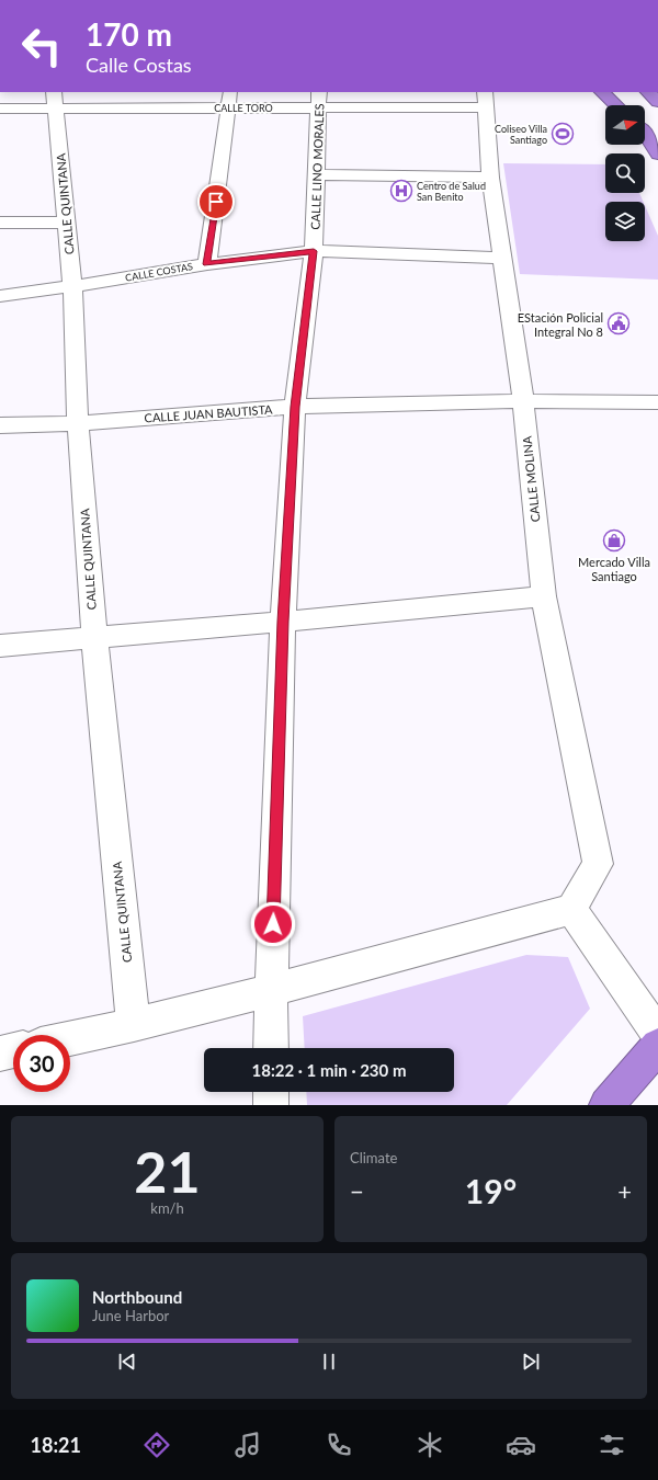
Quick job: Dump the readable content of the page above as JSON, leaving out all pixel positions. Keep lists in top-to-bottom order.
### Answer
{
  "streets": {
    "street": [
      "CALLE TORO",
      "CALLE LINO MORALES",
      "CALLE QUINTANA",
      "CALLE COSTAS",
      "CALLE JUAN BAUTISTA",
      "CALLE MOLINA"
    ]
  },
  "crossings": [
    ["CALLE TORO", "CALLE LINO MORALES"],
    ["CALLE TORO", "CALLE QUINTANA"],
    ["CALLE TORO", "CALLE MOLINA"],
    ["CALLE LINO MORALES", "CALLE COSTAS"],
    ["CALLE LINO MORALES", "CALLE JUAN BAUTISTA"],
    ["CALLE QUINTANA", "CALLE COSTAS"],
    ["CALLE QUINTANA", "CALLE JUAN BAUTISTA"],
    ["CALLE COSTAS", "CALLE MOLINA"],
    ["CALLE JUAN BAUTISTA", "CALLE MOLINA"]
  ],
  "places": {
    "sports": ["Coliseo Villa Santiago"],
    "hospital": ["Centro de Salud San Benito"],
    "public building": ["EStación Policial Integral No 8"],
    "shop": ["Mercado Villa Santiago"]
  },
  "north": "right",
  "page": {
    "turn": ["170 m", "Calle Costas"],
    "limit": "30",
    "trip": "18:22 · 1 min · 230 m",
    "tile": [
      ["21", "km/h"],
      "Climate"
    ],
    "heat": ["−", "19°", "+"],
    "song": ["Northbound", "June Harbor"],
    "tabs": "18:21"
  }
}
